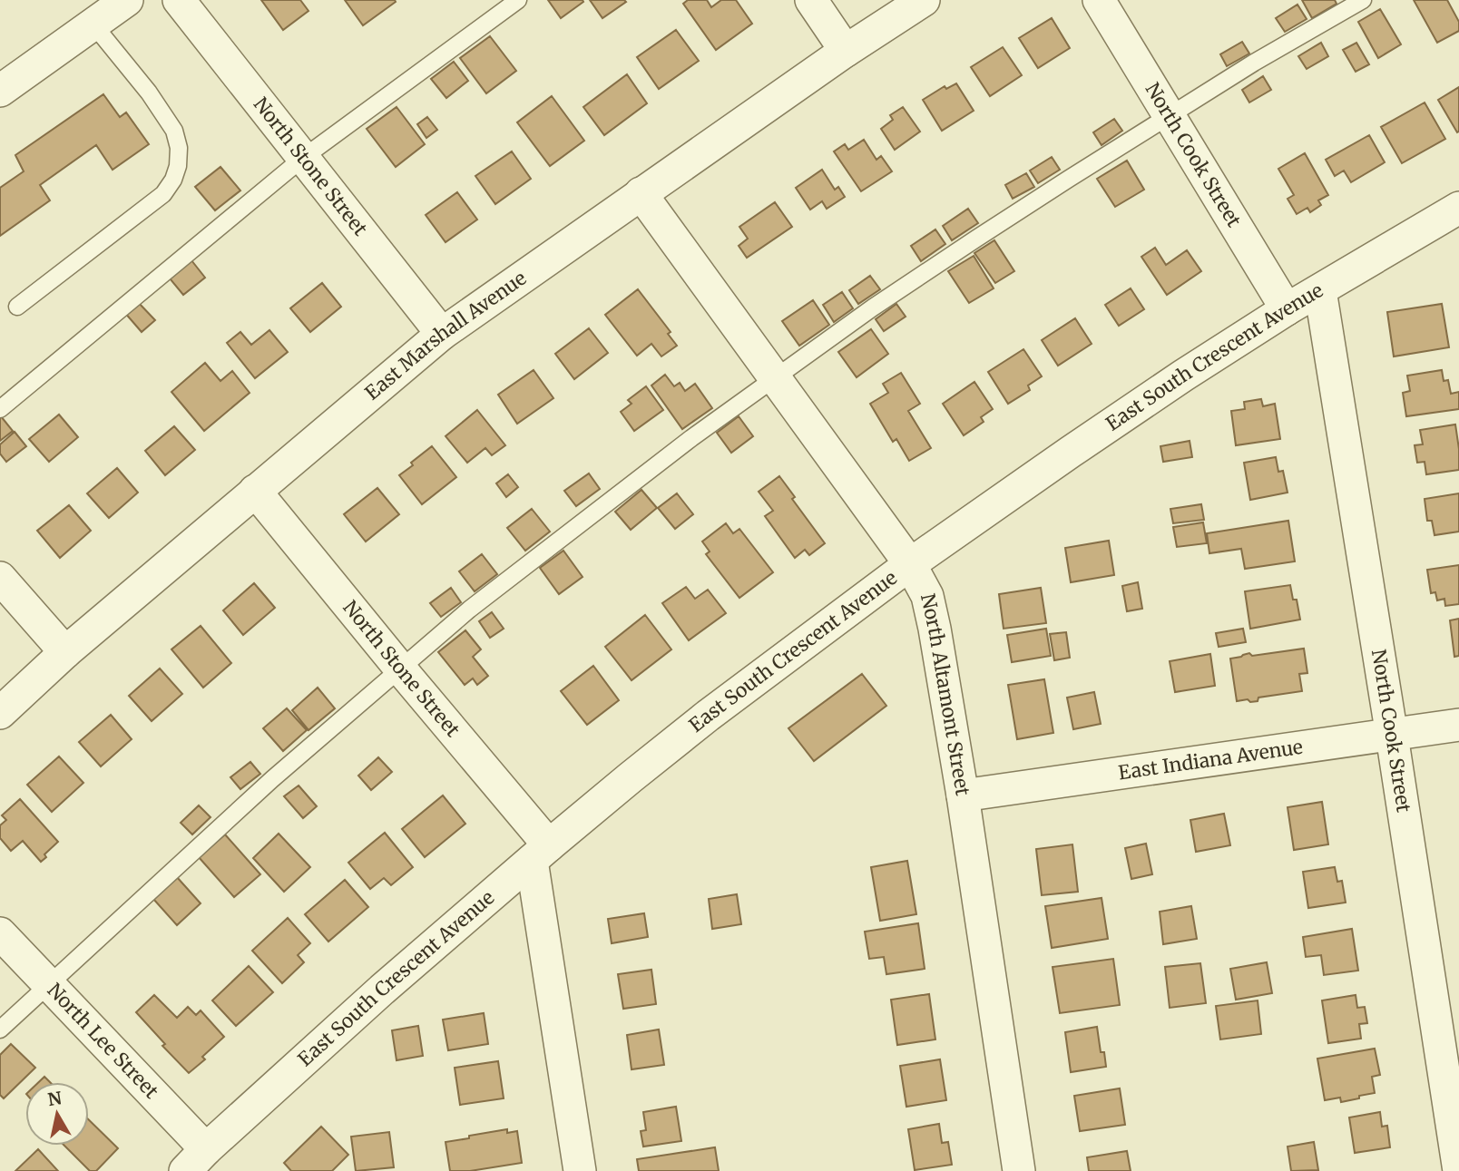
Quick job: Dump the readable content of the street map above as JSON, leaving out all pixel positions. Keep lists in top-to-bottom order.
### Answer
{
  "streets": {
    "street": [
      "North Cook Street",
      "North Stone Street",
      "East Marshall Avenue",
      "East South Crescent Avenue",
      "North Altamont Street",
      "East Indiana Avenue",
      "North Lee Street"
    ]
  },
  "crossings": [
    ["North Cook Street", "East South Crescent Avenue"],
    ["North Cook Street", "East Indiana Avenue"],
    ["North Stone Street", "East Marshall Avenue"],
    ["North Stone Street", "East South Crescent Avenue"],
    ["East Marshall Avenue", "North Altamont Street"],
    ["East South Crescent Avenue", "North Altamont Street"],
    ["East South Crescent Avenue", "North Lee Street"],
    ["North Altamont Street", "East Indiana Avenue"]
  ],
  "north": "top"
}
